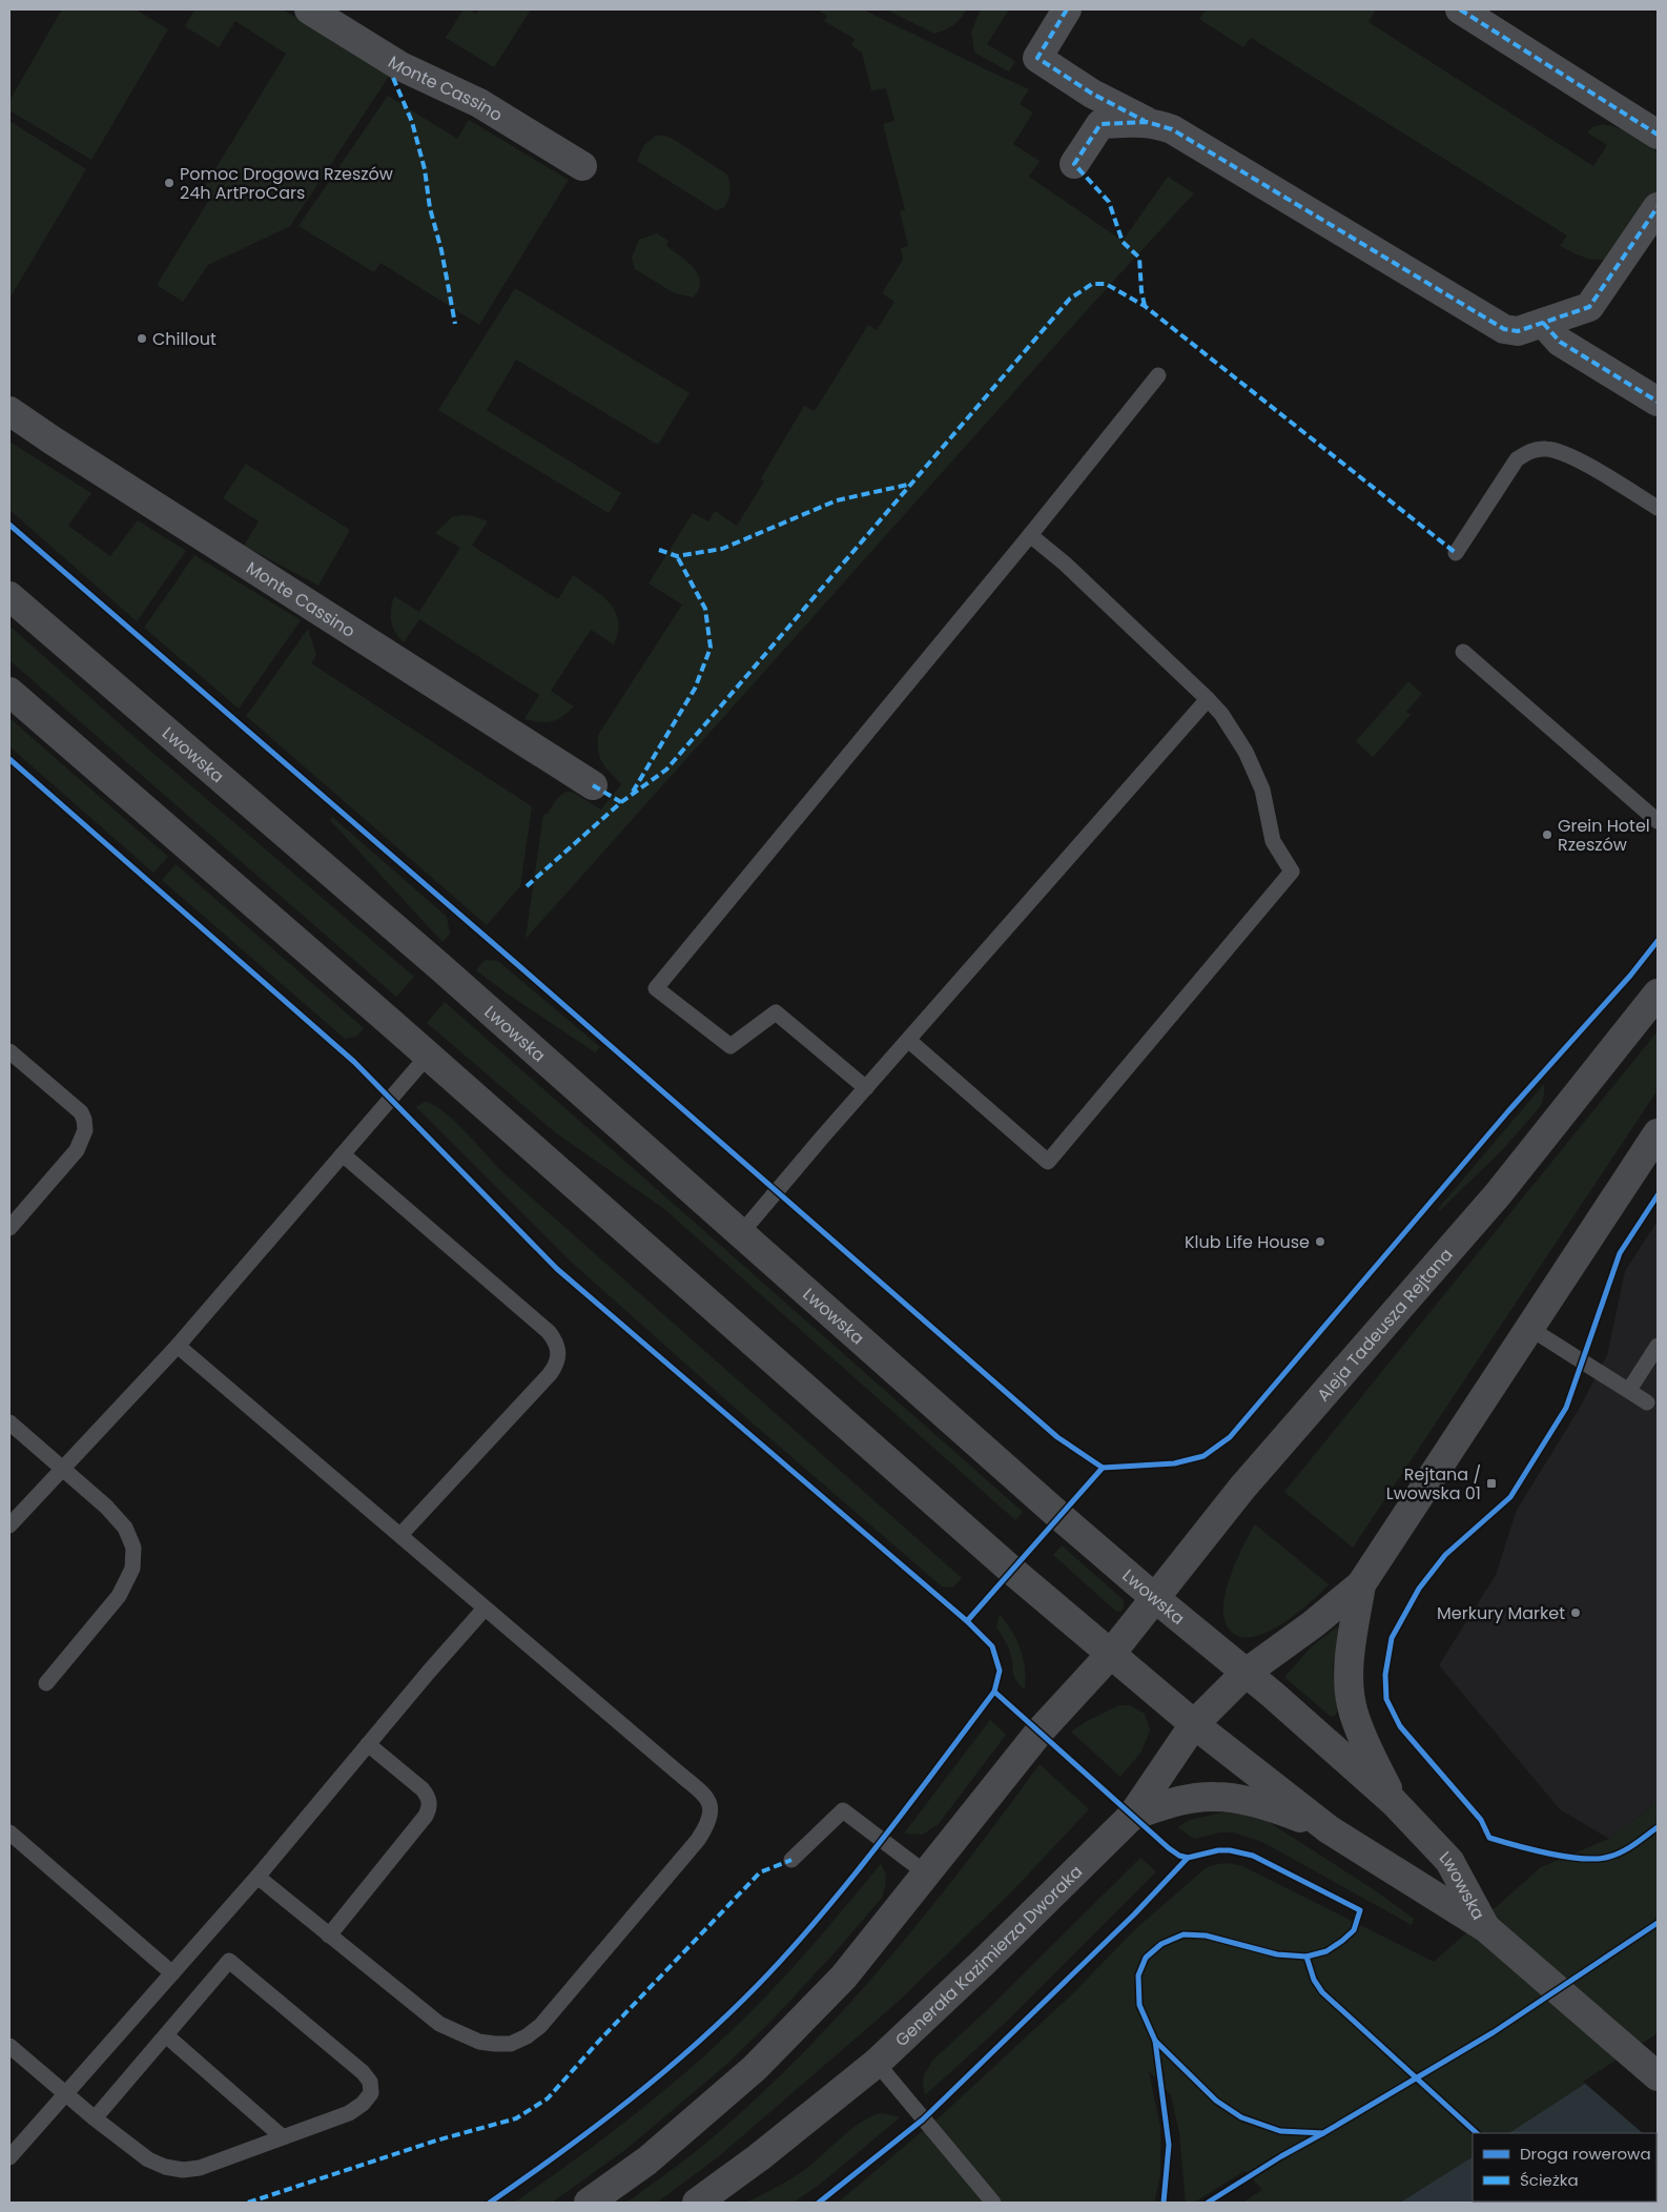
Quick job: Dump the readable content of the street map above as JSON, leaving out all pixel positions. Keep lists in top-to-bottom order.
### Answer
{
  "streets": {
    "main road": ["Lwowska", "Aleja Tadeusza Rejtana", "Generała Kazimierza Dworaka"],
    "street": ["Monte Cassino"]
  },
  "crossings": [
    ["Lwowska", "Aleja Tadeusza Rejtana"],
    ["Lwowska", "Generała Kazimierza Dworaka"]
  ],
  "places": {
    "other": [
      "Pomoc Drogowa Rzeszów 24h ArtProCars",
      "Chillout",
      "Grein Hotel Rzeszów",
      "Klub Life House",
      "Merkury Market"
    ],
    "transit": ["Rejtana / Lwowska 01"]
  },
  "legend": ["Droga rowerowa", "Ścieżka"]
}
